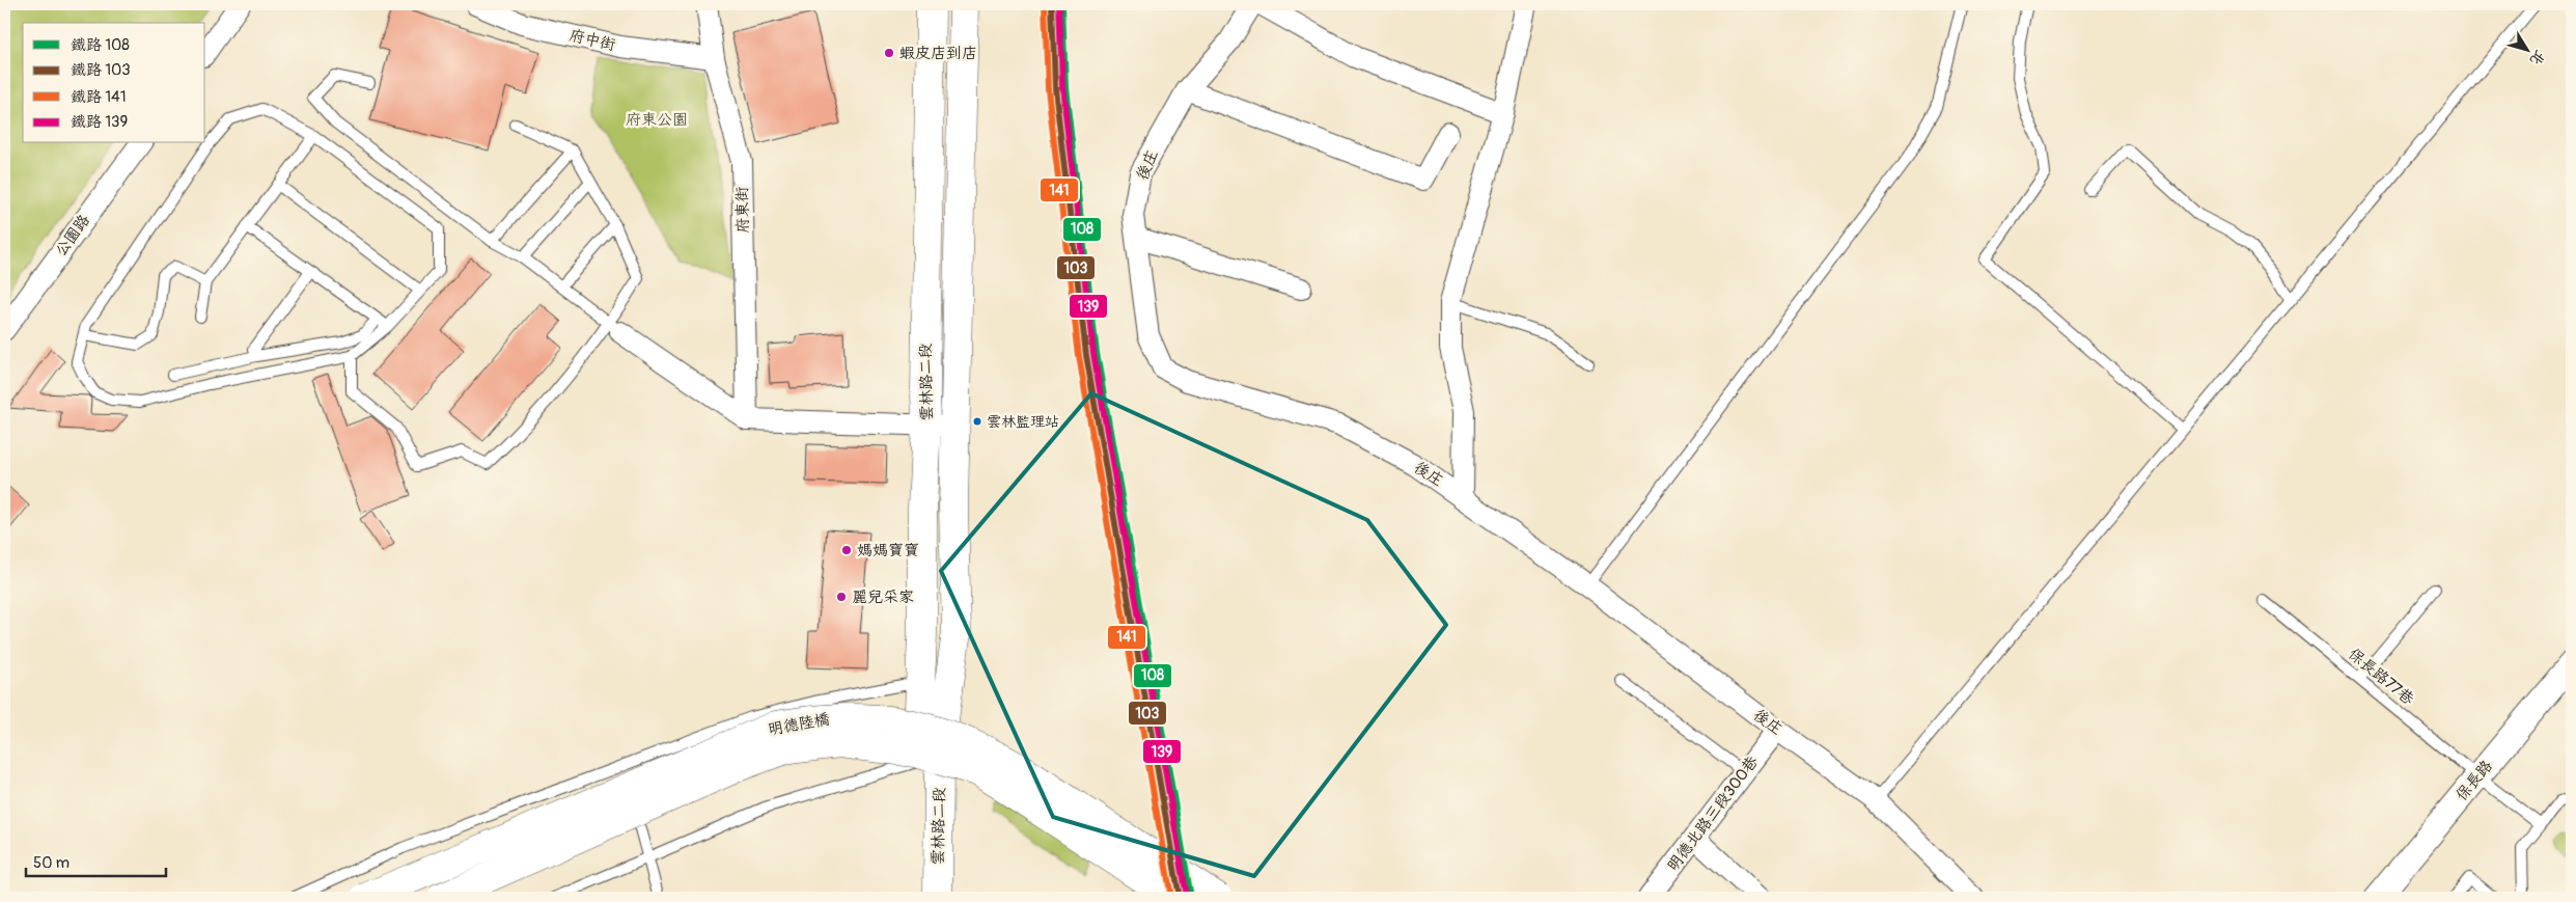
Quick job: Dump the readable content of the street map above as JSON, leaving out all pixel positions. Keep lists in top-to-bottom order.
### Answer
{
  "streets": {
    "main road": ["雲林路二段", "明德陸橋"],
    "street": [
      "府中街",
      "後庄",
      "府東街",
      "公園路",
      "保長路",
      "明德北路三段300巷"
    ],
    "lane": ["保長路77巷"]
  },
  "crossings": [
    ["府中街", "府東街"],
    ["後庄", "明德北路三段300巷"],
    ["保長路77巷", "保長路"]
  ],
  "parks": ["府東公園"],
  "places": [
    "蝦皮店到店",
    "雲林監理站",
    "媽媽寶寶",
    "麗兒采家"
  ],
  "lines": [
    "rail line 108",
    "rail line 103",
    "rail line 141",
    "rail line 139"
  ],
  "legend": [
    "鐵路 108",
    "鐵路 103",
    "鐵路 141",
    "鐵路 139"
  ],
  "scale_bar": "50 m",
  "north": "bottom right"
}
